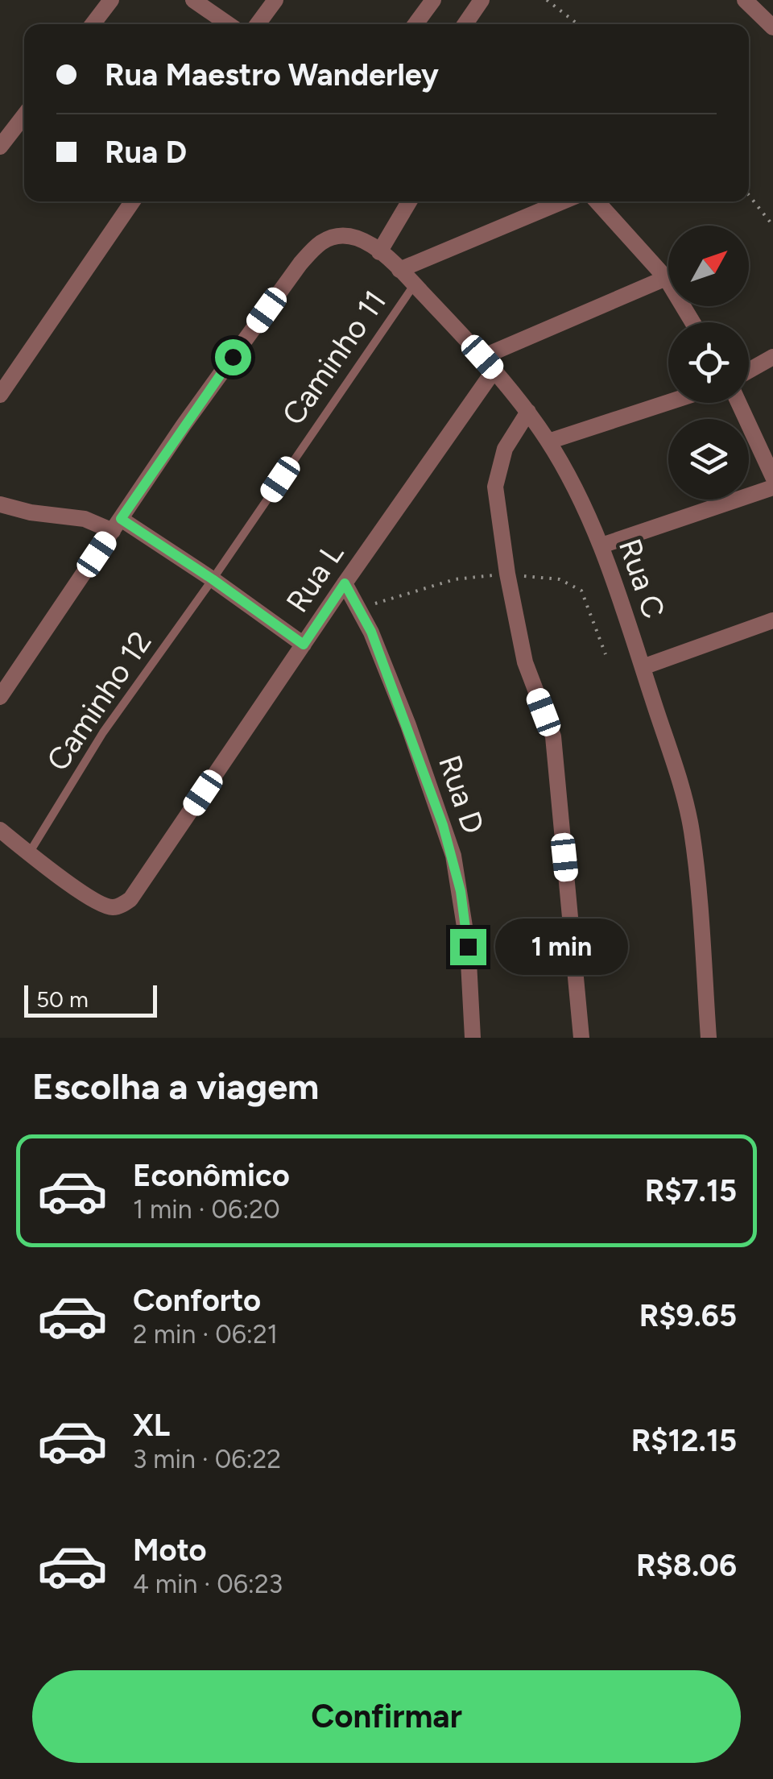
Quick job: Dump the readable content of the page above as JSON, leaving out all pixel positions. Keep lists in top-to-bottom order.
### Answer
{
  "streets": {
    "street": ["Rua L", "Rua C", "Rua D"],
    "lane": ["Caminho 11", "Caminho 12"]
  },
  "crossings": [
    ["Caminho 11", "Rua C"],
    ["Caminho 11", "Caminho 12"],
    ["Rua L", "Rua C"],
    ["Rua L", "Caminho 12"],
    ["Rua L", "Rua D"]
  ],
  "scale_bar": "50 m",
  "north": "top right",
  "page": {
    "banner": ["Rua Maestro Wanderley", "Rua D"],
    "bubble": "1 min",
    "scale": "50 m",
    "heading": "Escolha a viagem",
    "list": [
      {
        "name": "Econômico",
        "note": "1 min · 06:20",
        "value": "R$7.15"
      },
      {
        "name": "Conforto",
        "note": "2 min · 06:21",
        "value": "R$9.65"
      },
      {
        "name": "XL",
        "note": "3 min · 06:22",
        "value": "R$12.15"
      },
      {
        "name": "Moto",
        "note": "4 min · 06:23",
        "value": "R$8.06"
      }
    ],
    "buttons": "Confirmar"
  }
}
